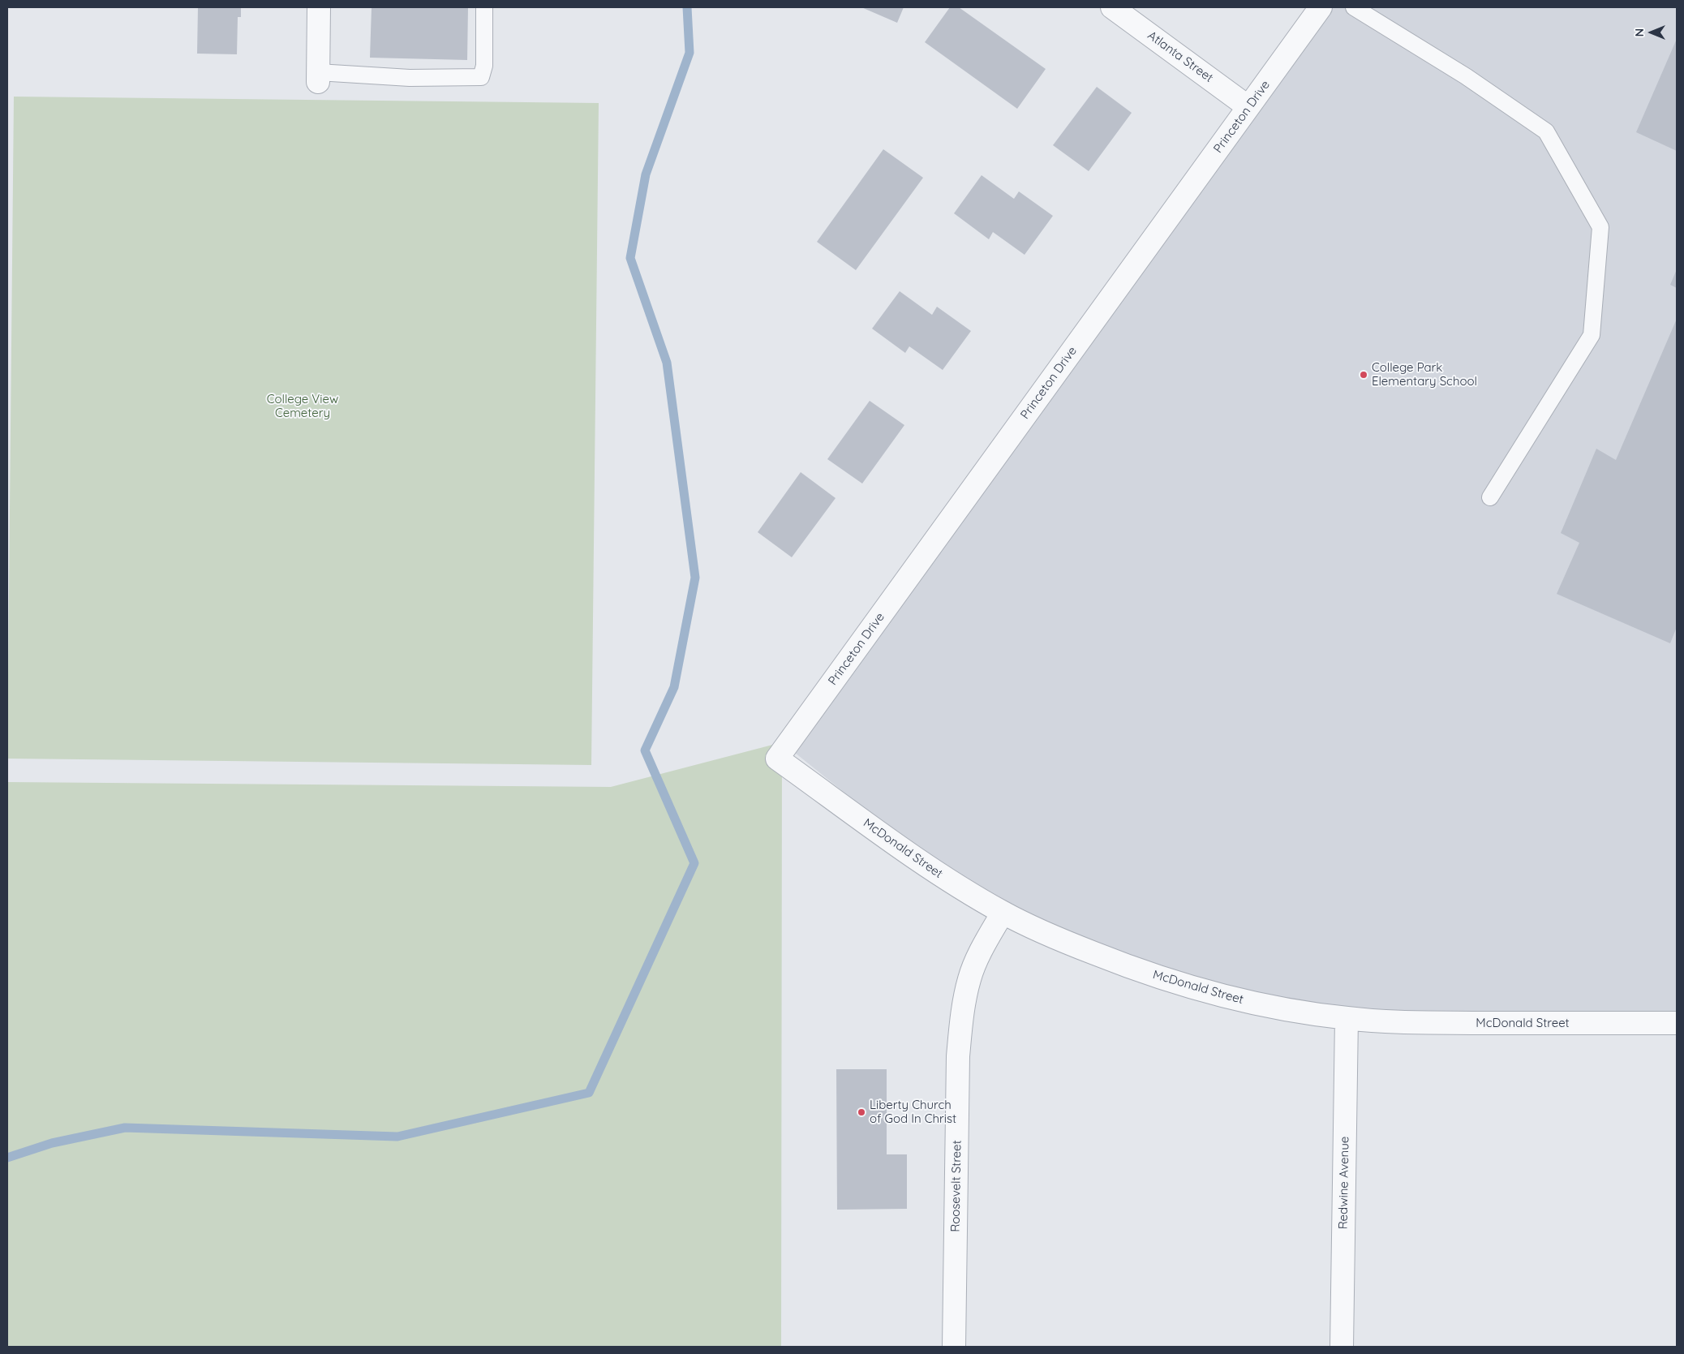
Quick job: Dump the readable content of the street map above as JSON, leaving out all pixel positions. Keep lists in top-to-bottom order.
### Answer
{
  "streets": {
    "street": [
      "Atlanta Street",
      "Princeton Drive",
      "McDonald Street",
      "Redwine Avenue",
      "Roosevelt Street"
    ]
  },
  "crossings": [
    ["Atlanta Street", "Princeton Drive"],
    ["Princeton Drive", "McDonald Street"],
    ["McDonald Street", "Redwine Avenue"],
    ["McDonald Street", "Roosevelt Street"]
  ],
  "parks": ["College View Cemetery"],
  "places": ["College Park Elementary School", "Liberty Church of God In Christ"],
  "north": "left"
}
